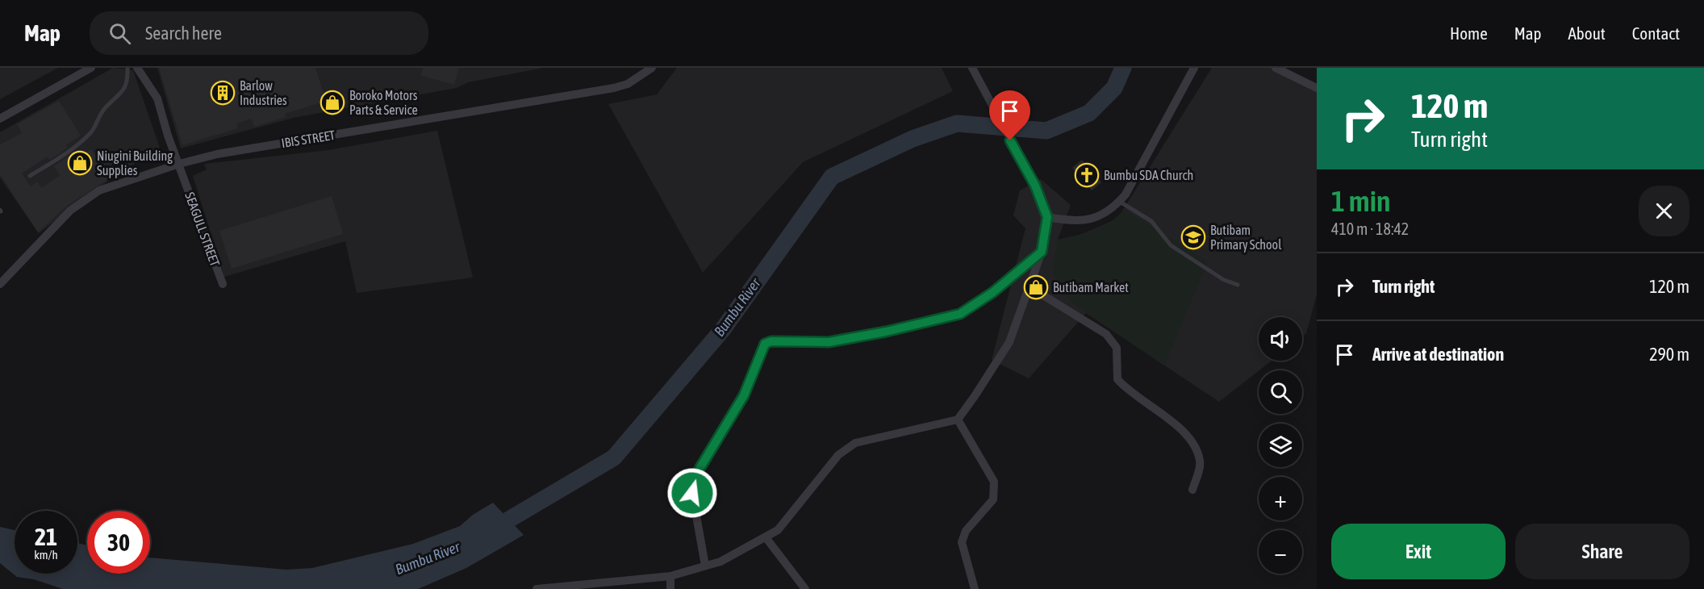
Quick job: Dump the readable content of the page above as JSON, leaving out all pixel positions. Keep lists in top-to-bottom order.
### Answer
{
  "streets": {
    "street": ["IBIS STREET", "SEAGULL STREET"]
  },
  "crossings": [
    ["IBIS STREET", "SEAGULL STREET"]
  ],
  "water": ["Bumbu River"],
  "places": {
    "building": ["Barlow Industries"],
    "shop": ["Boroko Motors Parts & Service", "Niugini Building Supplies", "Butibam Market"],
    "church": ["Bumbu SDA Church"],
    "school or university": ["Butibam Primary School"]
  },
  "page": {
    "header": "Map",
    "search": "Search here",
    "nav": [
      "Home",
      "Map",
      "About",
      "Contact"
    ],
    "turn": ["120 m", "Turn right"],
    "heading": ["1 min", "410 m · 18:42"],
    "list": [
      {
        "name": "Turn right",
        "value": "120 m"
      },
      {
        "name": "Arrive at destination",
        "value": "290 m"
      }
    ],
    "map_buttons": ["+", "−"],
    "speed": "21 km/h",
    "limit": "30",
    "buttons": ["Exit", "Share"]
  }
}
